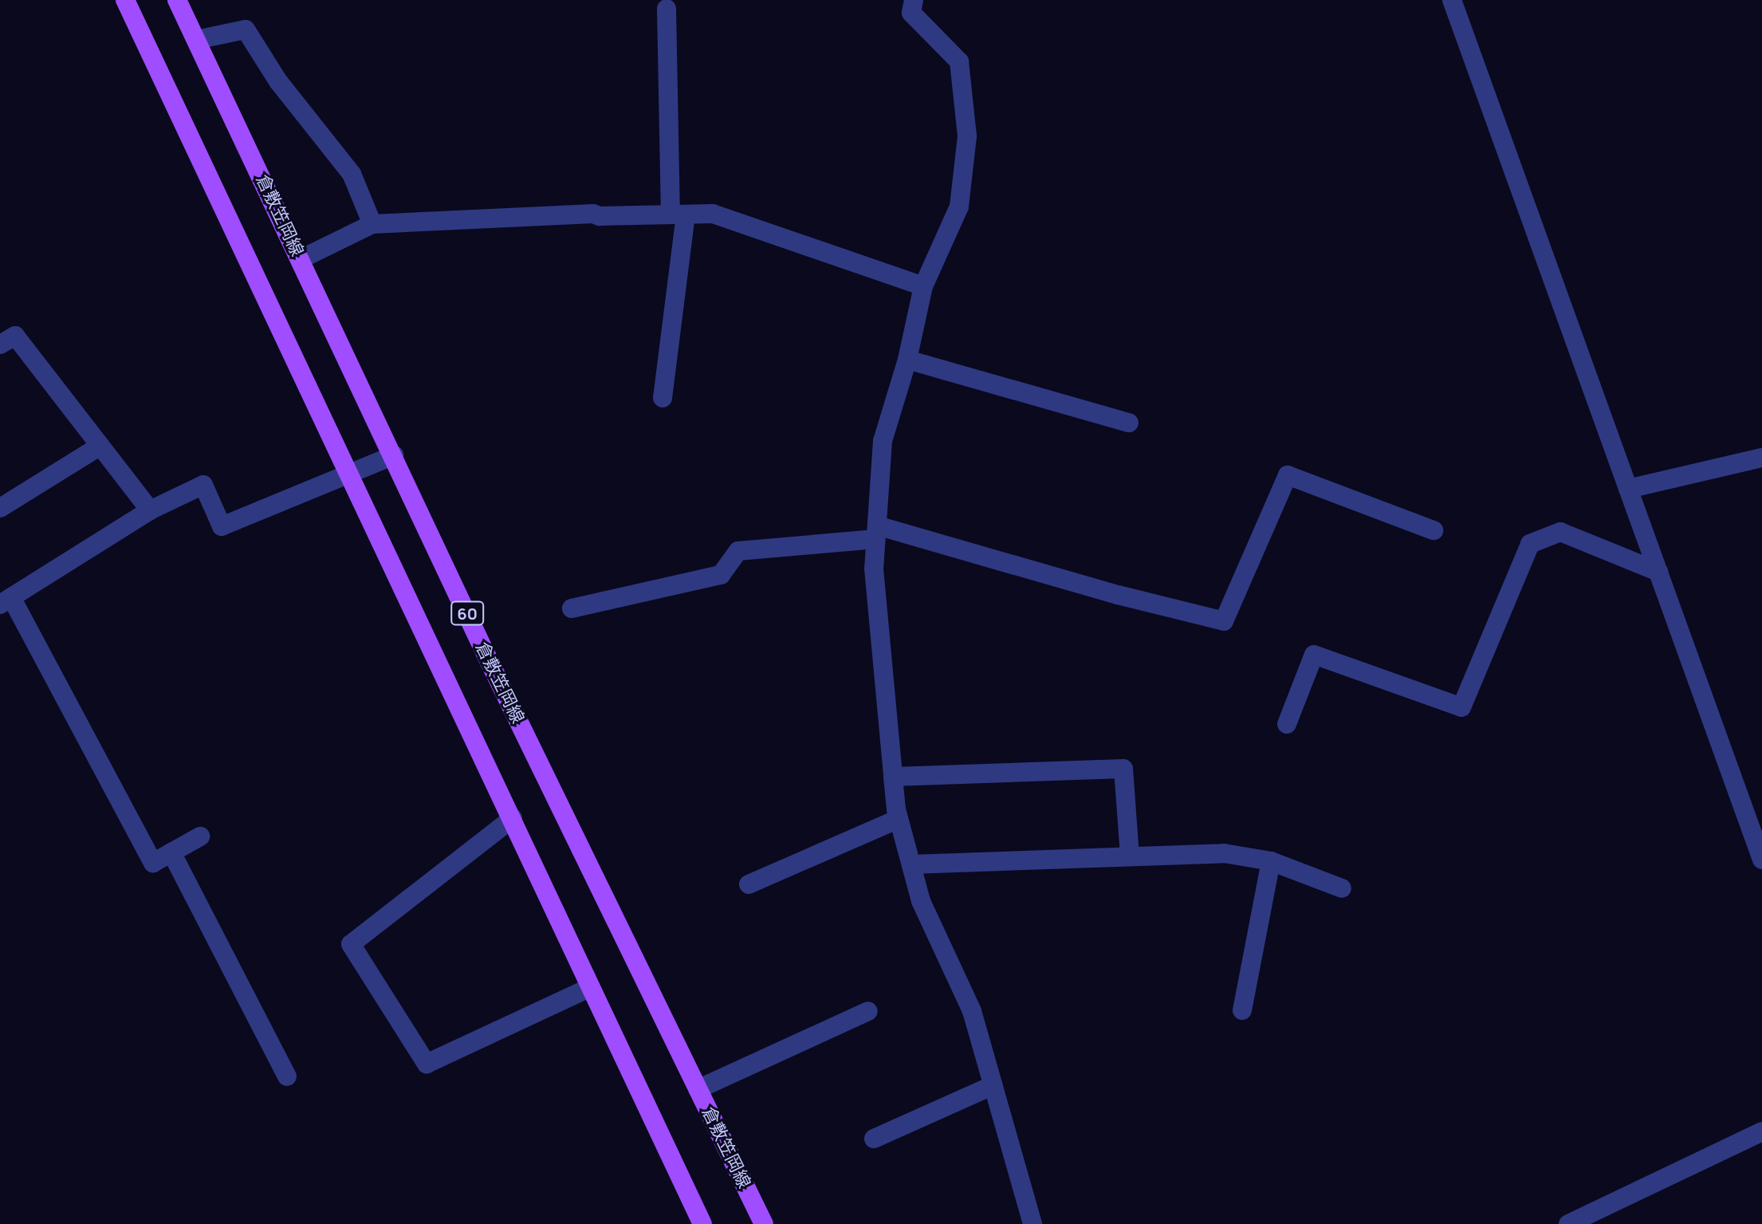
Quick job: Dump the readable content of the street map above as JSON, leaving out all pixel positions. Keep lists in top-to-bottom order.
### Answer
{
  "streets": {
    "main road": ["倉敷笠岡線", "60"]
  }
}
